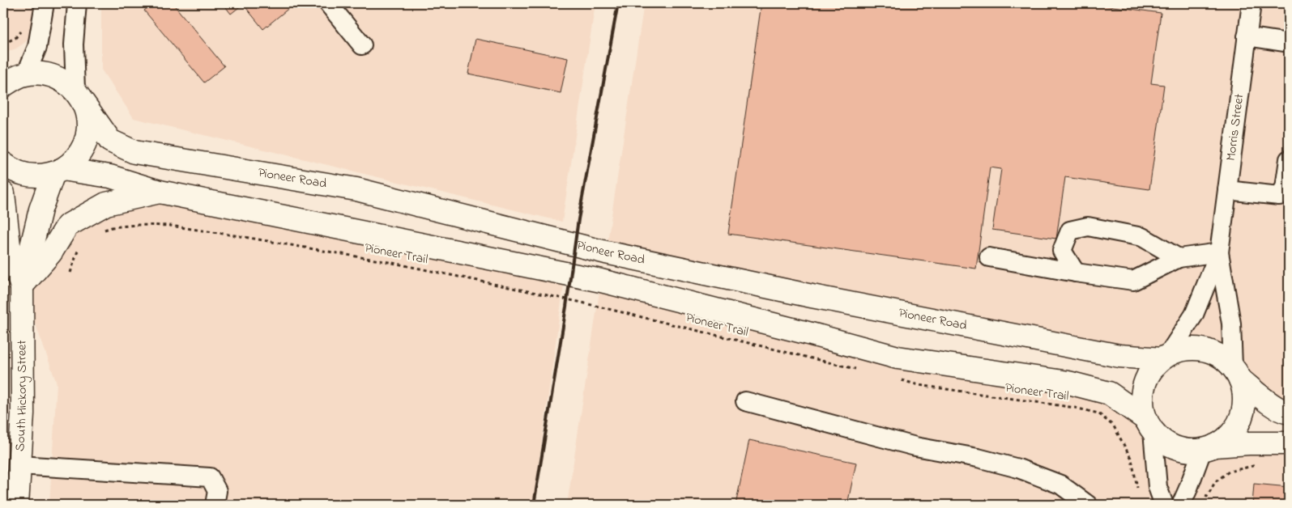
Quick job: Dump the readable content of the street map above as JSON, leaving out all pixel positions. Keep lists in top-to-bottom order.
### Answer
{
  "streets": {
    "main road": ["Pioneer Road", "South Hickory Street"],
    "street": ["Morris Street"],
    "path": ["Pioneer Trail"]
  },
  "crossings": [
    ["Morris Street", "Pioneer Road"]
  ]
}
